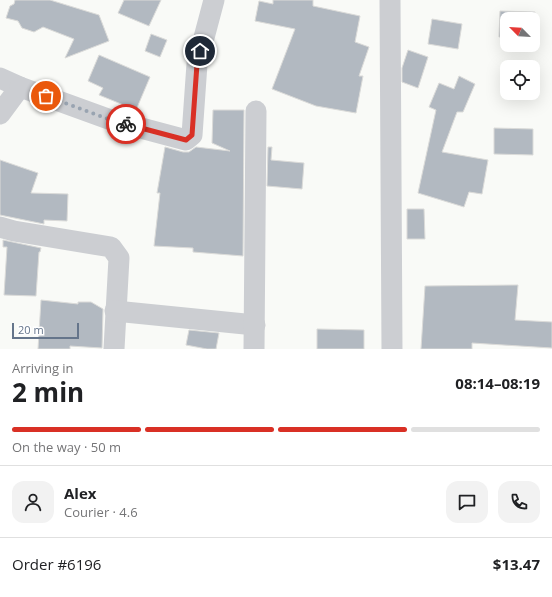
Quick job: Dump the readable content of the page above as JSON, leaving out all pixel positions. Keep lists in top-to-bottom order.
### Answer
{
  "scale_bar": "20 m",
  "north": "top left",
  "page": {
    "scale": "20 m",
    "heading": ["2 min", "Arriving in", "08:14–08:19"],
    "panel": [
      "Alex",
      "Courier · 4.6",
      "Order #6196",
      "$13.47"
    ],
    "bar": "On the way · 50 m"
  }
}
